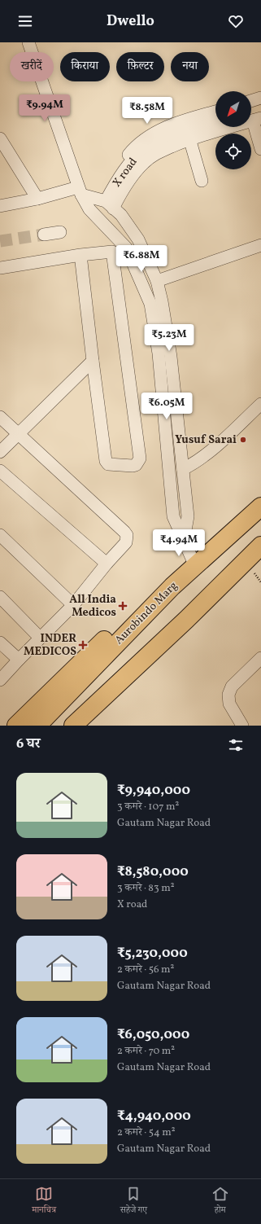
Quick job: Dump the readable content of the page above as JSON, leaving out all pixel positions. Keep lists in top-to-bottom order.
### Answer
{
  "streets": {
    "highway": ["Aurobindo Marg"],
    "street": ["X road"]
  },
  "places": {
    "other": ["Yusuf Sarai"],
    "health": ["All India Medicos", "INDER MEDICOS"]
  },
  "north": "bottom left",
  "page": {
    "header": "Dwello",
    "chip": [
      "खरीदें",
      "किराया",
      "फ़िल्टर",
      "नया"
    ],
    "price": [
      "₹9.94M",
      "₹8.58M",
      "₹6.88M",
      "₹5.23M",
      "₹6.05M",
      "₹4.94M"
    ],
    "heading": "6 घर",
    "list": [
      {
        "name": "₹9,940,000",
        "note": "3 कमरे · 107 m² · Gautam Nagar Road"
      },
      {
        "name": "₹8,580,000",
        "note": "3 कमरे · 83 m² · X road"
      },
      {
        "name": "₹5,230,000",
        "note": "2 कमरे · 56 m² · Gautam Nagar Road"
      },
      {
        "name": "₹6,050,000",
        "note": "2 कमरे · 70 m² · Gautam Nagar Road"
      },
      {
        "name": "₹4,940,000",
        "note": "2 कमरे · 54 m² · Gautam Nagar Road"
      }
    ],
    "tabs": ["मानचित्र", "सहेजे गए", "होम"]
  }
}
